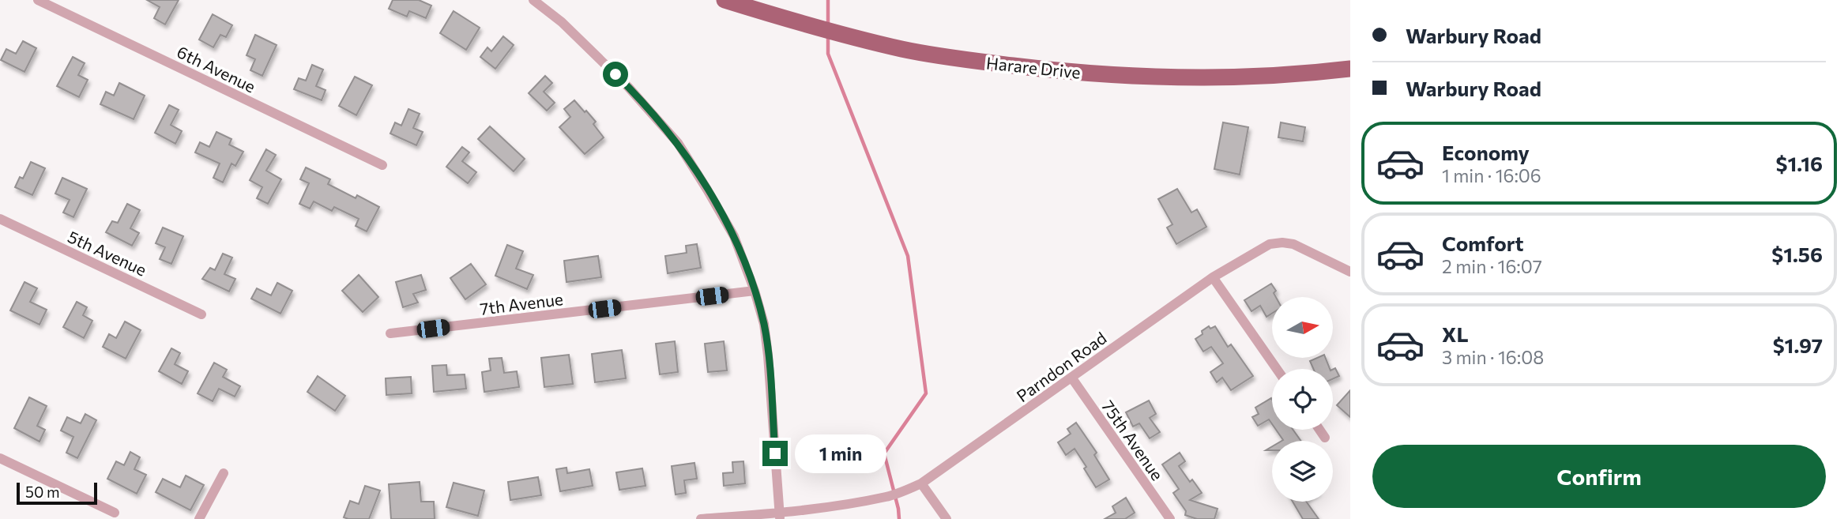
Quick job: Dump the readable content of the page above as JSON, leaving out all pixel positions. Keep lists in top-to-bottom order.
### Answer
{
  "streets": {
    "main road": ["Harare Drive"],
    "street": [
      "6th Avenue",
      "5th Avenue",
      "7th Avenue",
      "Parndon Road",
      "75th Avenue"
    ]
  },
  "crossings": [
    ["Parndon Road", "75th Avenue"]
  ],
  "scale_bar": "50 m",
  "north": "right",
  "page": {
    "banner": ["Warbury Road", "Warbury Road"],
    "list": [
      {
        "name": "Economy",
        "note": "1 min · 16:06",
        "value": "$1.16"
      },
      {
        "name": "Comfort",
        "note": "2 min · 16:07",
        "value": "$1.56"
      },
      {
        "name": "XL",
        "note": "3 min · 16:08",
        "value": "$1.97"
      }
    ],
    "buttons": "Confirm",
    "bubble": "1 min",
    "scale": "50 m"
  }
}
